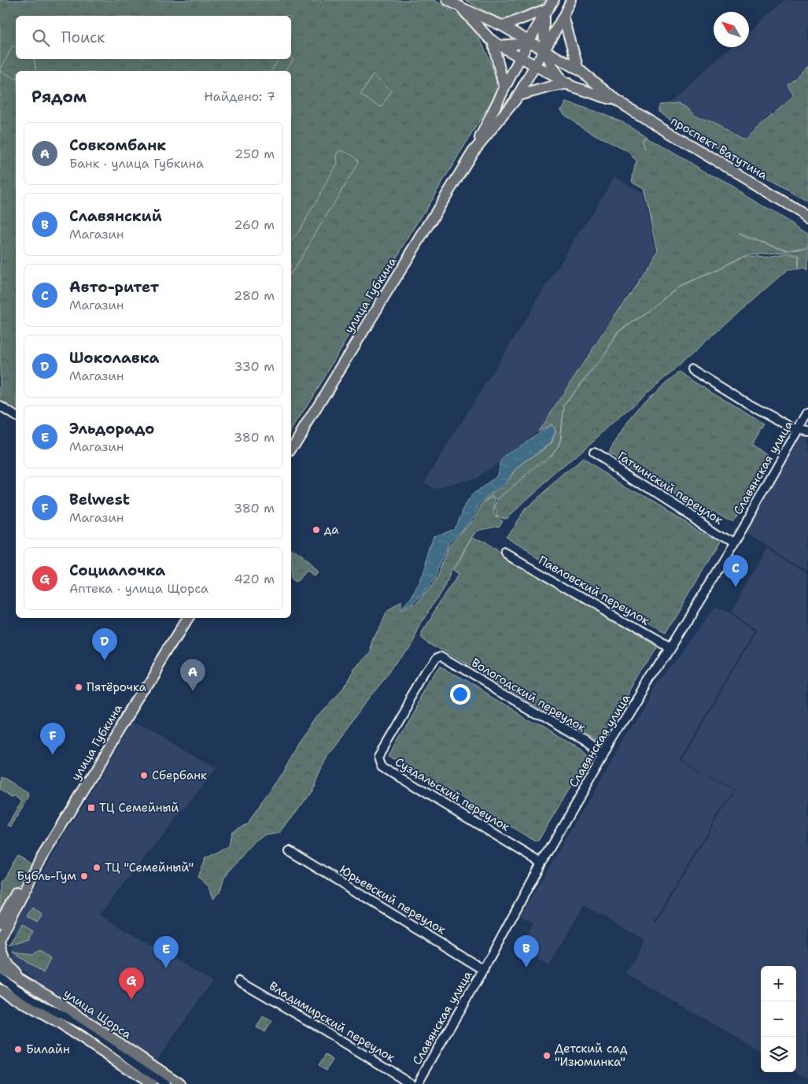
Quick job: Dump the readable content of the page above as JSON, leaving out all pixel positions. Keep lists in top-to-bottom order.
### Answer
{
  "streets": {
    "main road": ["проспект Ватутина", "улица Губкина", "улица Щорса"],
    "street": [
      "Славянская улица",
      "Гатчинский переулок",
      "Павловский переулок",
      "Вологодский переулок",
      "Суздальский переулок",
      "Юрьевский переулок",
      "Владимирский переулок"
    ]
  },
  "crossings": [
    ["проспект Ватутина", "улица Губкина"],
    ["Славянская улица", "Гатчинский переулок"],
    ["Славянская улица", "Павловский переулок"],
    ["Славянская улица", "Вологодский переулок"],
    ["Славянская улица", "Суздальский переулок"],
    ["Славянская улица", "Юрьевский переулок"],
    ["Вологодский переулок", "Суздальский переулок"]
  ],
  "places": {
    "other": [
      "да",
      "Пятёрочка",
      "Сбербанк",
      "ТЦ \"Семейный\"",
      "Бубль-Гум",
      "Билайн",
      "Детский сад \"Изюминка\""
    ],
    "transit": ["ТЦ Семейный"]
  },
  "north": "top left",
  "page": {
    "search": "Поиск",
    "heading": ["Рядом", "Найдено: 7"],
    "list": [
      {
        "mark": "A",
        "name": "Совкомбанк",
        "note": "Банк · улица Губкина",
        "value": "250 m"
      },
      {
        "mark": "B",
        "name": "Славянский",
        "note": "Магазин",
        "value": "260 m"
      },
      {
        "mark": "C",
        "name": "Авто-ритет",
        "note": "Магазин",
        "value": "280 m"
      },
      {
        "mark": "D",
        "name": "Шоколавка",
        "note": "Магазин",
        "value": "330 m"
      },
      {
        "mark": "E",
        "name": "Эльдорадо",
        "note": "Магазин",
        "value": "380 m"
      },
      {
        "mark": "F",
        "name": "Belwest",
        "note": "Магазин",
        "value": "380 m"
      },
      {
        "mark": "G",
        "name": "Социалочка",
        "note": "Аптека · улица Щорса",
        "value": "420 m"
      }
    ],
    "pins": [
      "C",
      "D",
      "A",
      "F",
      "B",
      "E",
      "G"
    ],
    "map_buttons": ["+", "−"]
  }
}
